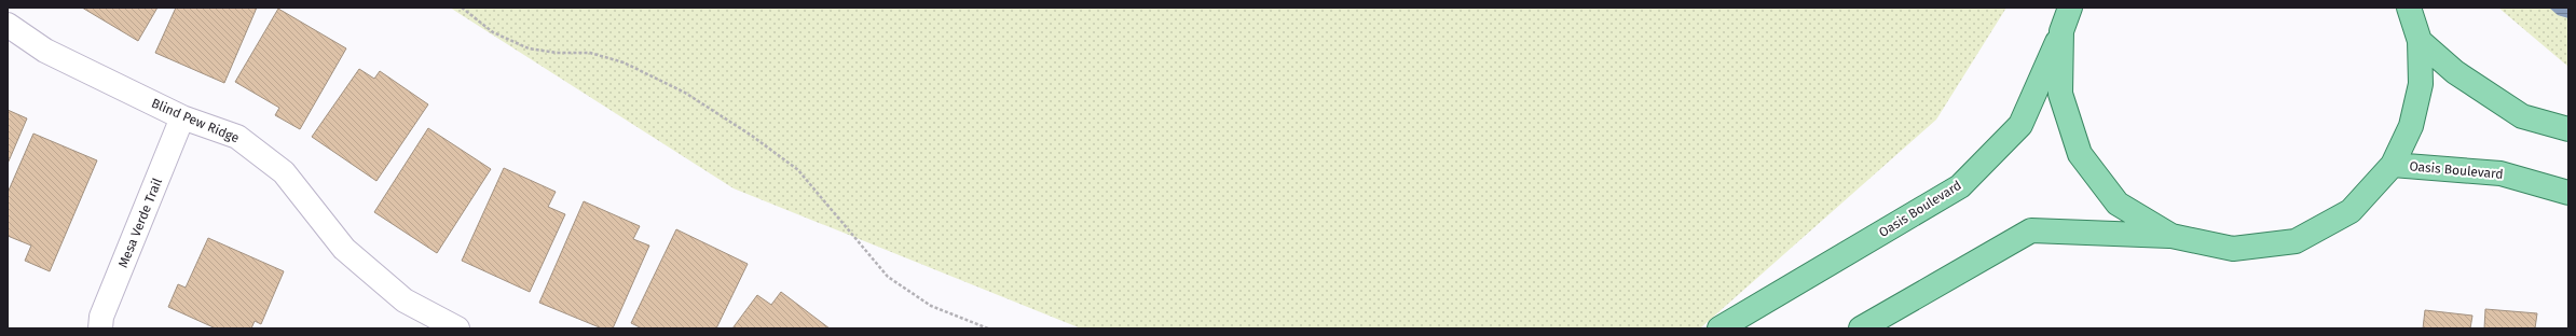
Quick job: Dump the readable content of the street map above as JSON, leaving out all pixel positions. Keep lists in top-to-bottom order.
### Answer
{
  "streets": {
    "main road": ["Oasis Boulevard"],
    "street": ["Blind Pew Ridge", "Mesa Verde Trail"]
  },
  "crossings": [
    ["Blind Pew Ridge", "Mesa Verde Trail"]
  ]
}
